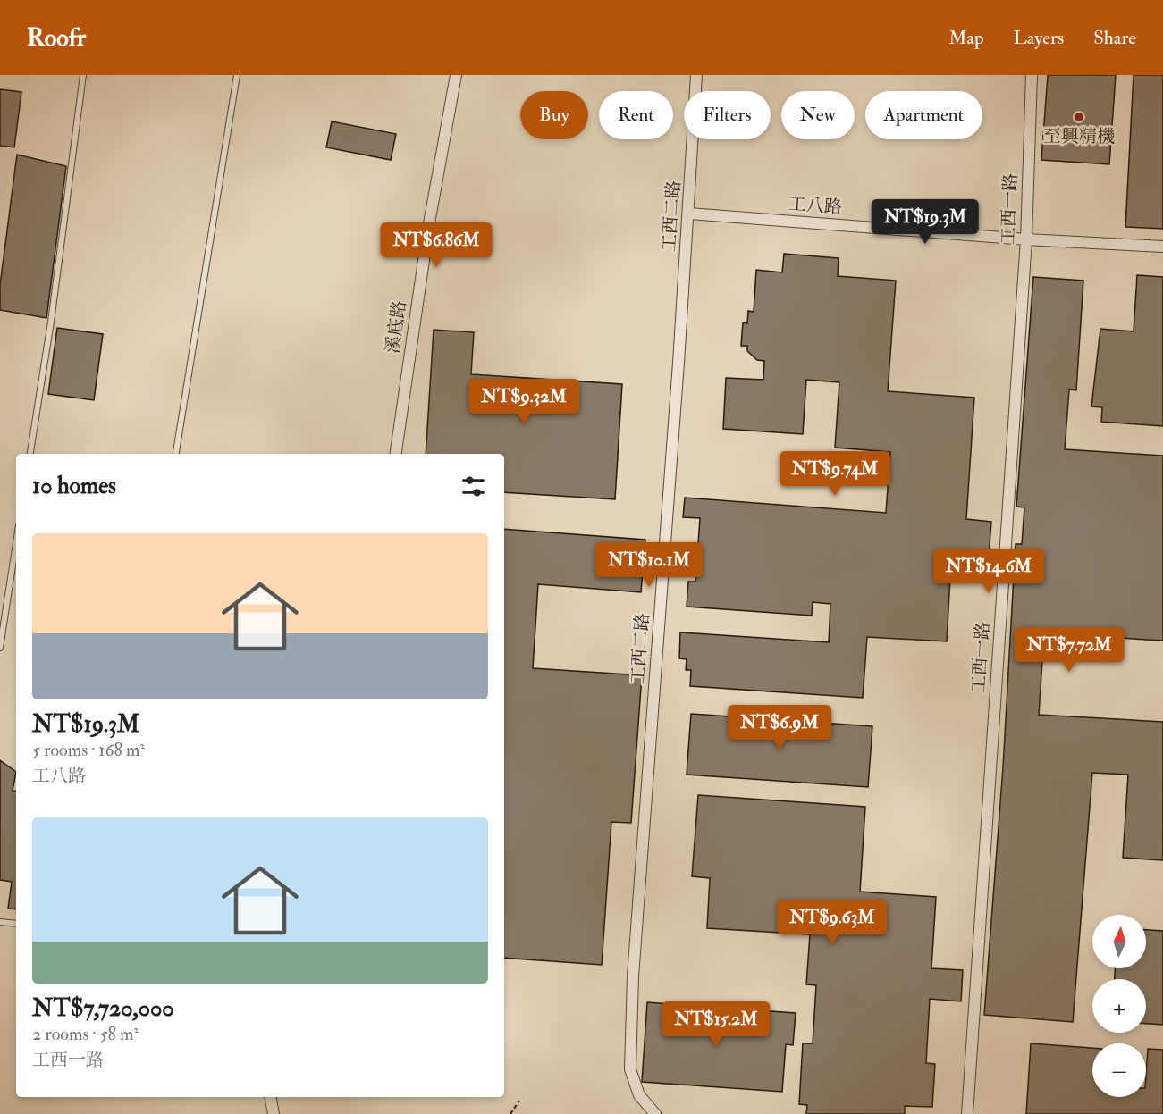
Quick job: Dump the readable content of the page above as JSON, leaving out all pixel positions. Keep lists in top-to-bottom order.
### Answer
{
  "streets": {
    "street": [
      "工八路",
      "工西一路",
      "工西二路",
      "溪底路"
    ]
  },
  "crossings": [
    ["工八路", "工西一路"],
    ["工八路", "工西二路"]
  ],
  "places": ["至興精機"],
  "north": "top",
  "page": {
    "header": "Roofr",
    "nav": ["Map", "Layers", "Share"],
    "chip": [
      "Buy",
      "Rent",
      "Filters",
      "New",
      "Apartment"
    ],
    "price": [
      "NT$19.3M",
      "NT$6.86M",
      "NT$9.32M",
      "NT$9.74M",
      "NT$10.1M",
      "NT$14.6M",
      "NT$7.72M",
      "NT$6.9M",
      "NT$9.63M",
      "NT$15.2M"
    ],
    "heading": "10 homes",
    "list": [
      {
        "name": "NT$19.3M",
        "note": "5 rooms · 168 m² · 工八路"
      },
      {
        "name": "NT$7,720,000",
        "note": "2 rooms · 58 m² · 工西一路"
      }
    ],
    "map_buttons": ["+", "−"]
  }
}
